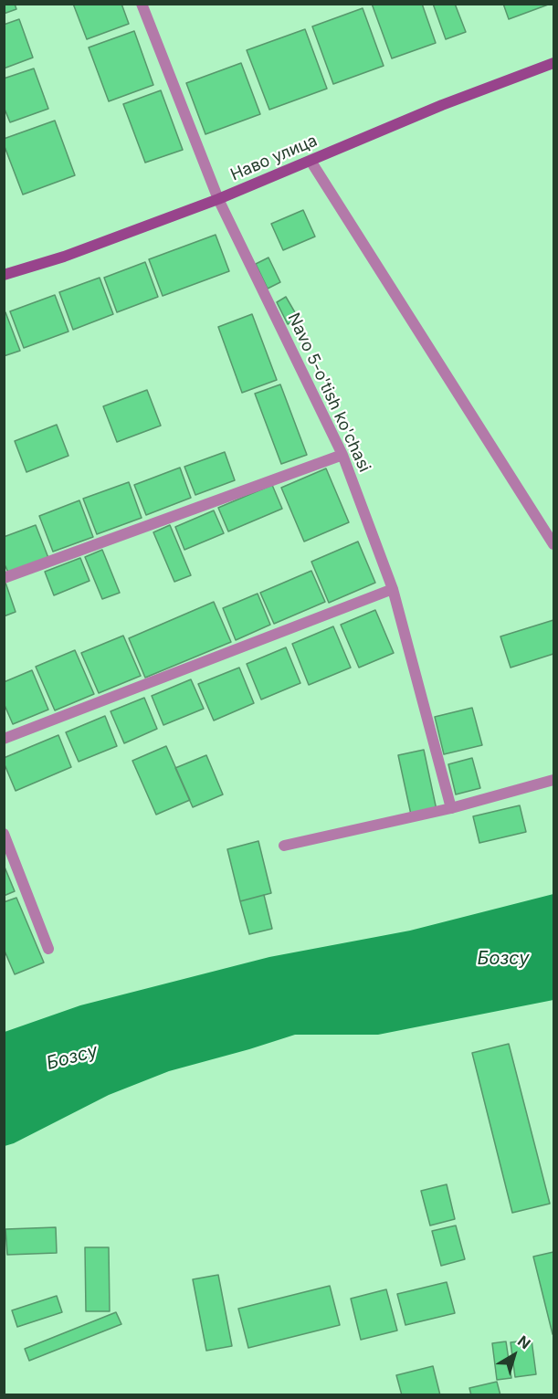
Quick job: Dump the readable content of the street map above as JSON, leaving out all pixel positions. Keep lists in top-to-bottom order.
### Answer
{
  "streets": {
    "street": ["Наво улица", "Navo 5-o'tish ko'chasi"]
  },
  "crossings": [
    ["Наво улица", "Navo 5-o'tish ko'chasi"]
  ],
  "water": ["Бозсу"],
  "north": "top right"
}
